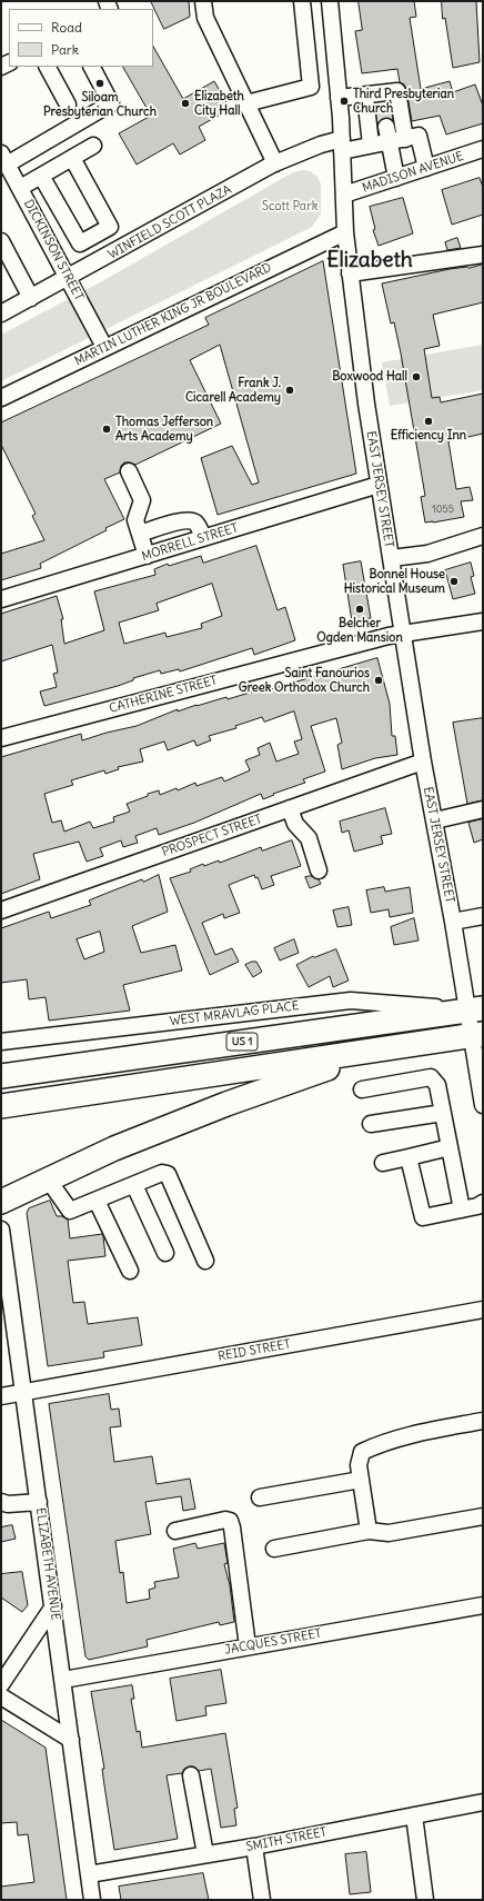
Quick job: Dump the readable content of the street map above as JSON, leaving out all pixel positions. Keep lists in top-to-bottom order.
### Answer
{
  "streets": {
    "highway": ["US 1"],
    "street": [
      "MADISON AVENUE",
      "WINFIELD SCOTT PLAZA",
      "DICKINSON STREET",
      "MARTIN LUTHER KING JR BOULEVARD",
      "EAST JERSEY STREET",
      "MORRELL STREET",
      "CATHERINE STREET",
      "PROSPECT STREET",
      "WEST MRAVLAG PLACE",
      "REID STREET",
      "ELIZABETH AVENUE",
      "JACQUES STREET",
      "SMITH STREET"
    ]
  },
  "crossings": [
    ["MADISON AVENUE", "EAST JERSEY STREET"],
    ["WINFIELD SCOTT PLAZA", "DICKINSON STREET"],
    ["WINFIELD SCOTT PLAZA", "EAST JERSEY STREET"],
    ["DICKINSON STREET", "MARTIN LUTHER KING JR BOULEVARD"],
    ["MARTIN LUTHER KING JR BOULEVARD", "EAST JERSEY STREET"],
    ["EAST JERSEY STREET", "MORRELL STREET"],
    ["EAST JERSEY STREET", "CATHERINE STREET"],
    ["EAST JERSEY STREET", "PROSPECT STREET"],
    ["EAST JERSEY STREET", "WEST MRAVLAG PLACE"],
    ["EAST JERSEY STREET", "US 1"],
    ["WEST MRAVLAG PLACE", "US 1"],
    ["REID STREET", "ELIZABETH AVENUE"],
    ["ELIZABETH AVENUE", "JACQUES STREET"],
    ["ELIZABETH AVENUE", "SMITH STREET"]
  ],
  "districts": ["Elizabeth"],
  "parks": ["Scott Park"],
  "places": [
    "Siloam Presbyterian Church",
    "Third Presbyterian Church",
    "Elizabeth City Hall",
    "Boxwood Hall",
    "Frank J. Cicarell Academy",
    "Efficiency Inn",
    "Thomas Jefferson Arts Academy",
    "Bonnel House Historical Museum",
    "Belcher Ogden Mansion",
    "Saint Fanourios Greek Orthodox Church"
  ],
  "house_numbers": ["1055"],
  "legend": ["Road", "Park"]
}
